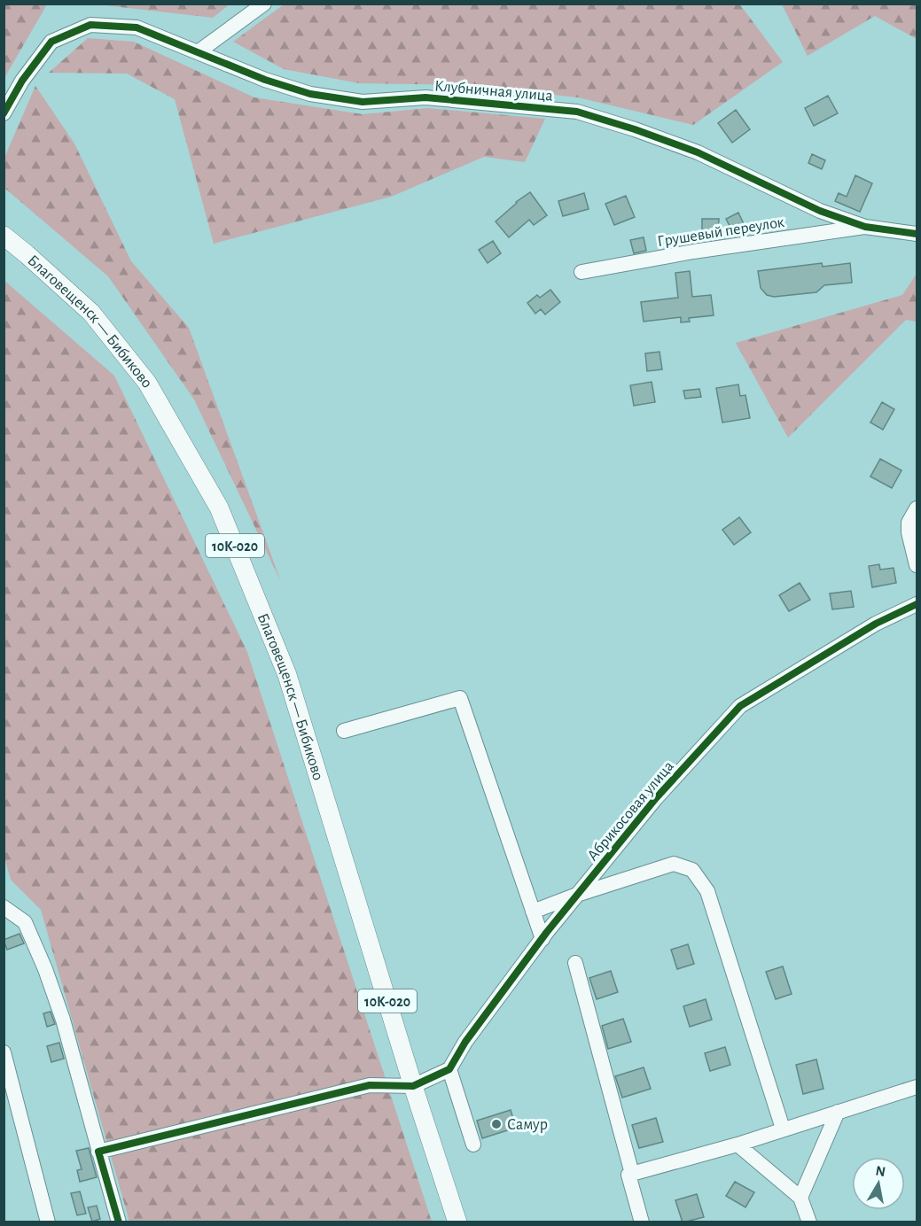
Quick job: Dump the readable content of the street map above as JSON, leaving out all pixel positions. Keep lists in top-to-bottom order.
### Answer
{
  "streets": {
    "main road": ["Благовещенск — Бибиково", "10К-020"],
    "street": ["Клубничная улица", "Грушевый переулок", "Абрикосовая улица"]
  },
  "crossings": [
    ["Клубничная улица", "Грушевый переулок"]
  ],
  "places": ["Самур"],
  "north": "top"
}
